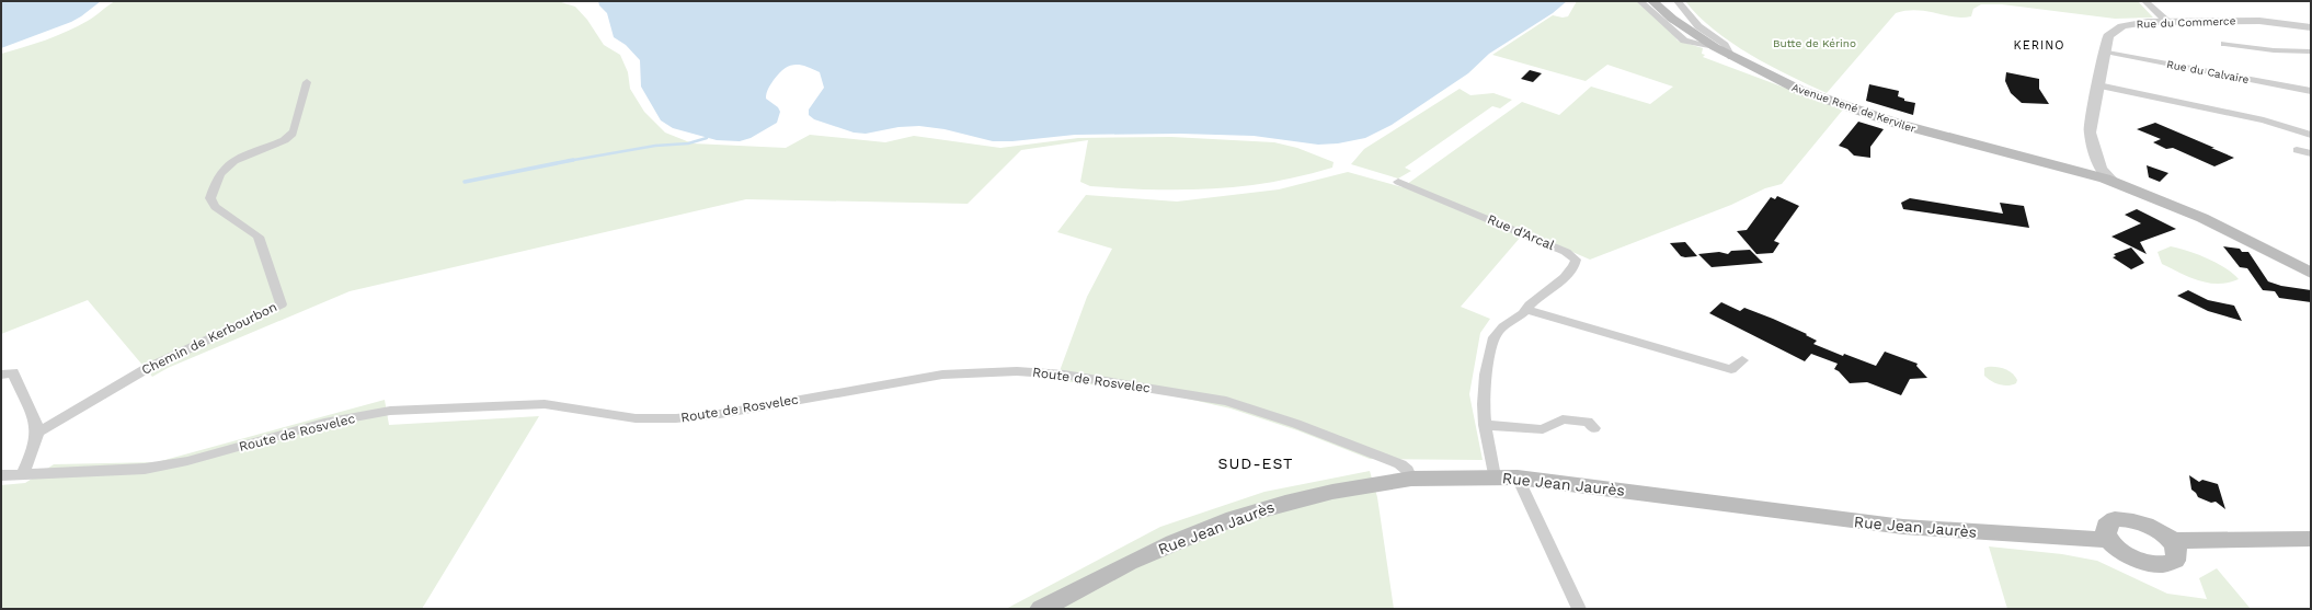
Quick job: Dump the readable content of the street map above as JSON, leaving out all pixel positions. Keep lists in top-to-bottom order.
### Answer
{
  "streets": {
    "main road": ["Avenue René de Kerviler", "Rue Jean Jaurès"],
    "street": [
      "Rue du Commerce",
      "Rue du Calvaire",
      "Rue d'Arcal",
      "Chemin de Kerbourbon",
      "Route de Rosvelec"
    ]
  },
  "crossings": [
    ["Rue du Commerce", "Rue du Calvaire"],
    ["Rue du Commerce", "Avenue René de Kerviler"],
    ["Rue d'Arcal", "Rue Jean Jaurès"],
    ["Route de Rosvelec", "Rue Jean Jaurès"]
  ],
  "districts": ["KERINO", "SUD-EST"],
  "parks": ["Butte de Kérino"]
}
